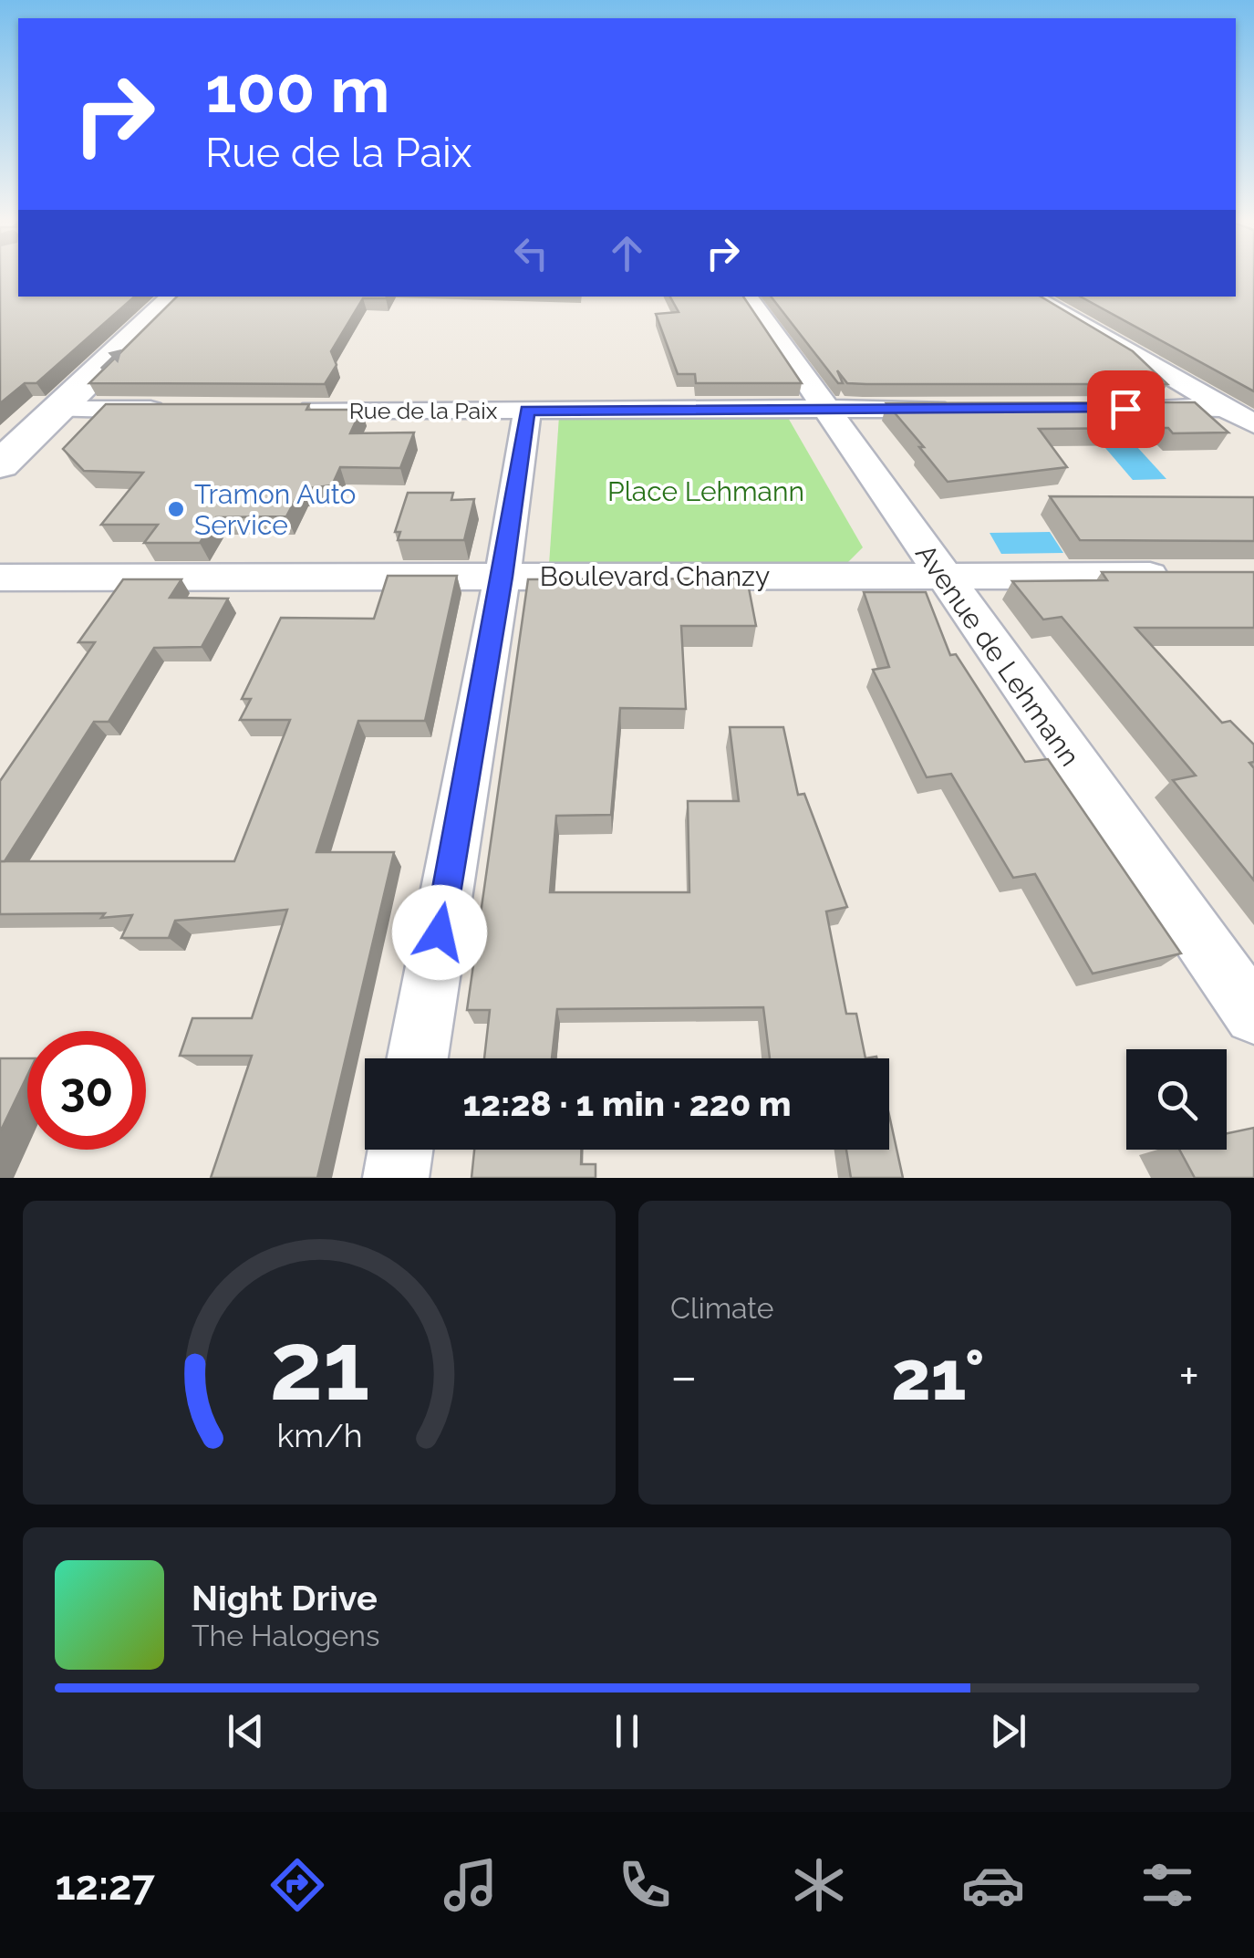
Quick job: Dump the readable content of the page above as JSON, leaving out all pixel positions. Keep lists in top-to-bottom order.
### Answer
{
  "streets": {
    "street": ["Rue de la Paix", "Boulevard Chanzy", "Avenue de Lehmann"]
  },
  "crossings": [
    ["Rue de la Paix", "Avenue de Lehmann"],
    ["Boulevard Chanzy", "Avenue de Lehmann"]
  ],
  "parks": ["Place Lehmann"],
  "places": ["Tramon Auto Service"],
  "page": {
    "turn": ["100 m", "Rue de la Paix"],
    "limit": "30",
    "trip": "12:28 · 1 min · 220 m",
    "tile": "Climate",
    "heat": ["−", "21°", "+"],
    "song": ["Night Drive", "The Halogens"],
    "tabs": "12:27",
    "gauge": ["21", "km/h"]
  }
}
